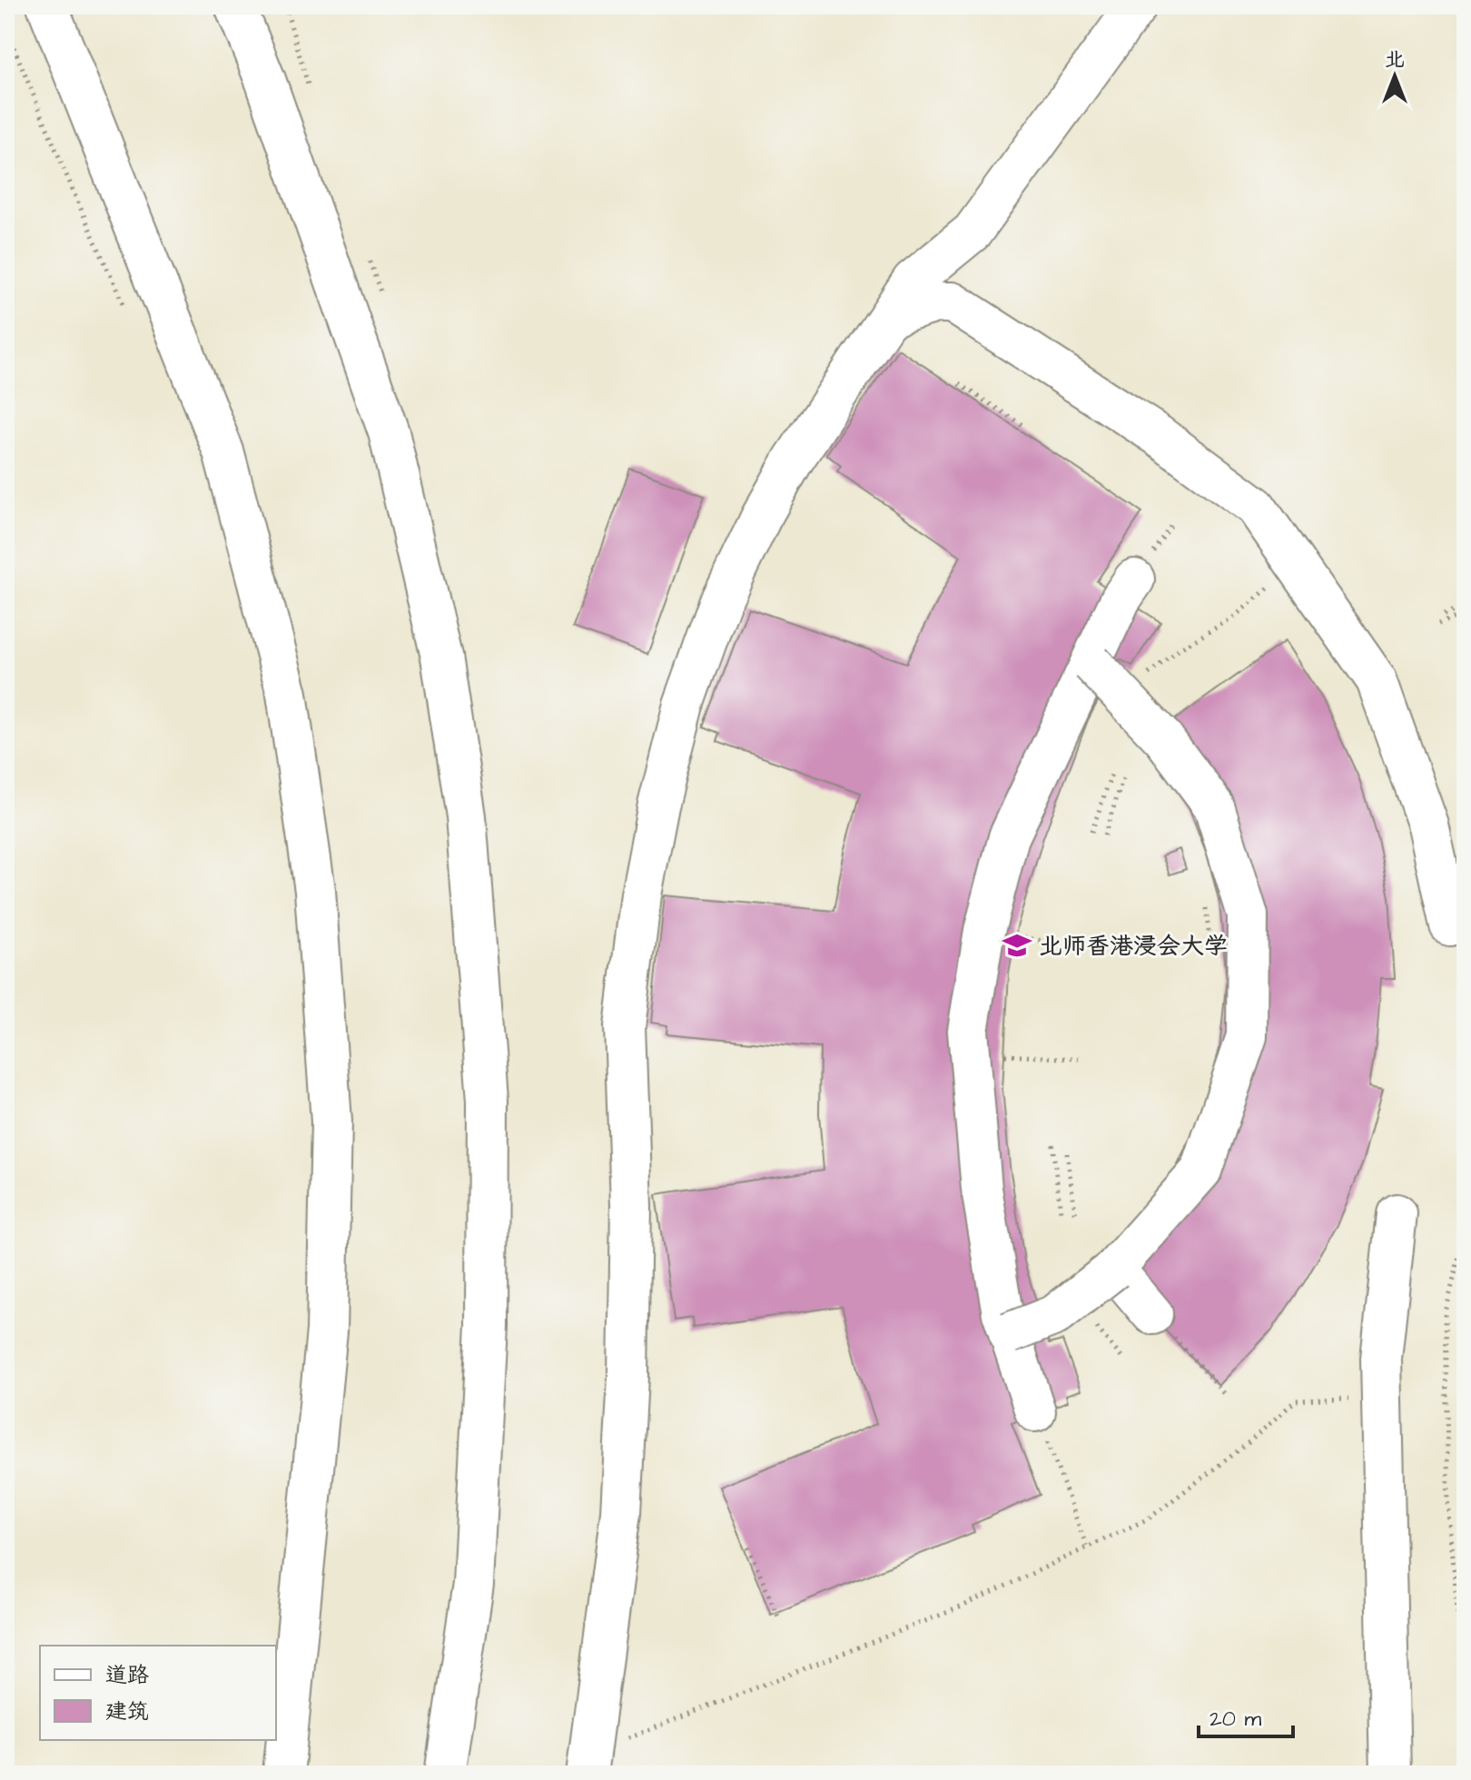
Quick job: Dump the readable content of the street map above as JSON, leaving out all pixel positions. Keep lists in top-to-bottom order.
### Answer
{
  "places": {
    "school or university": ["北师香港浸会大学"]
  },
  "legend": ["道路", "建筑"],
  "scale_bar": "20 m",
  "north": "top"
}
